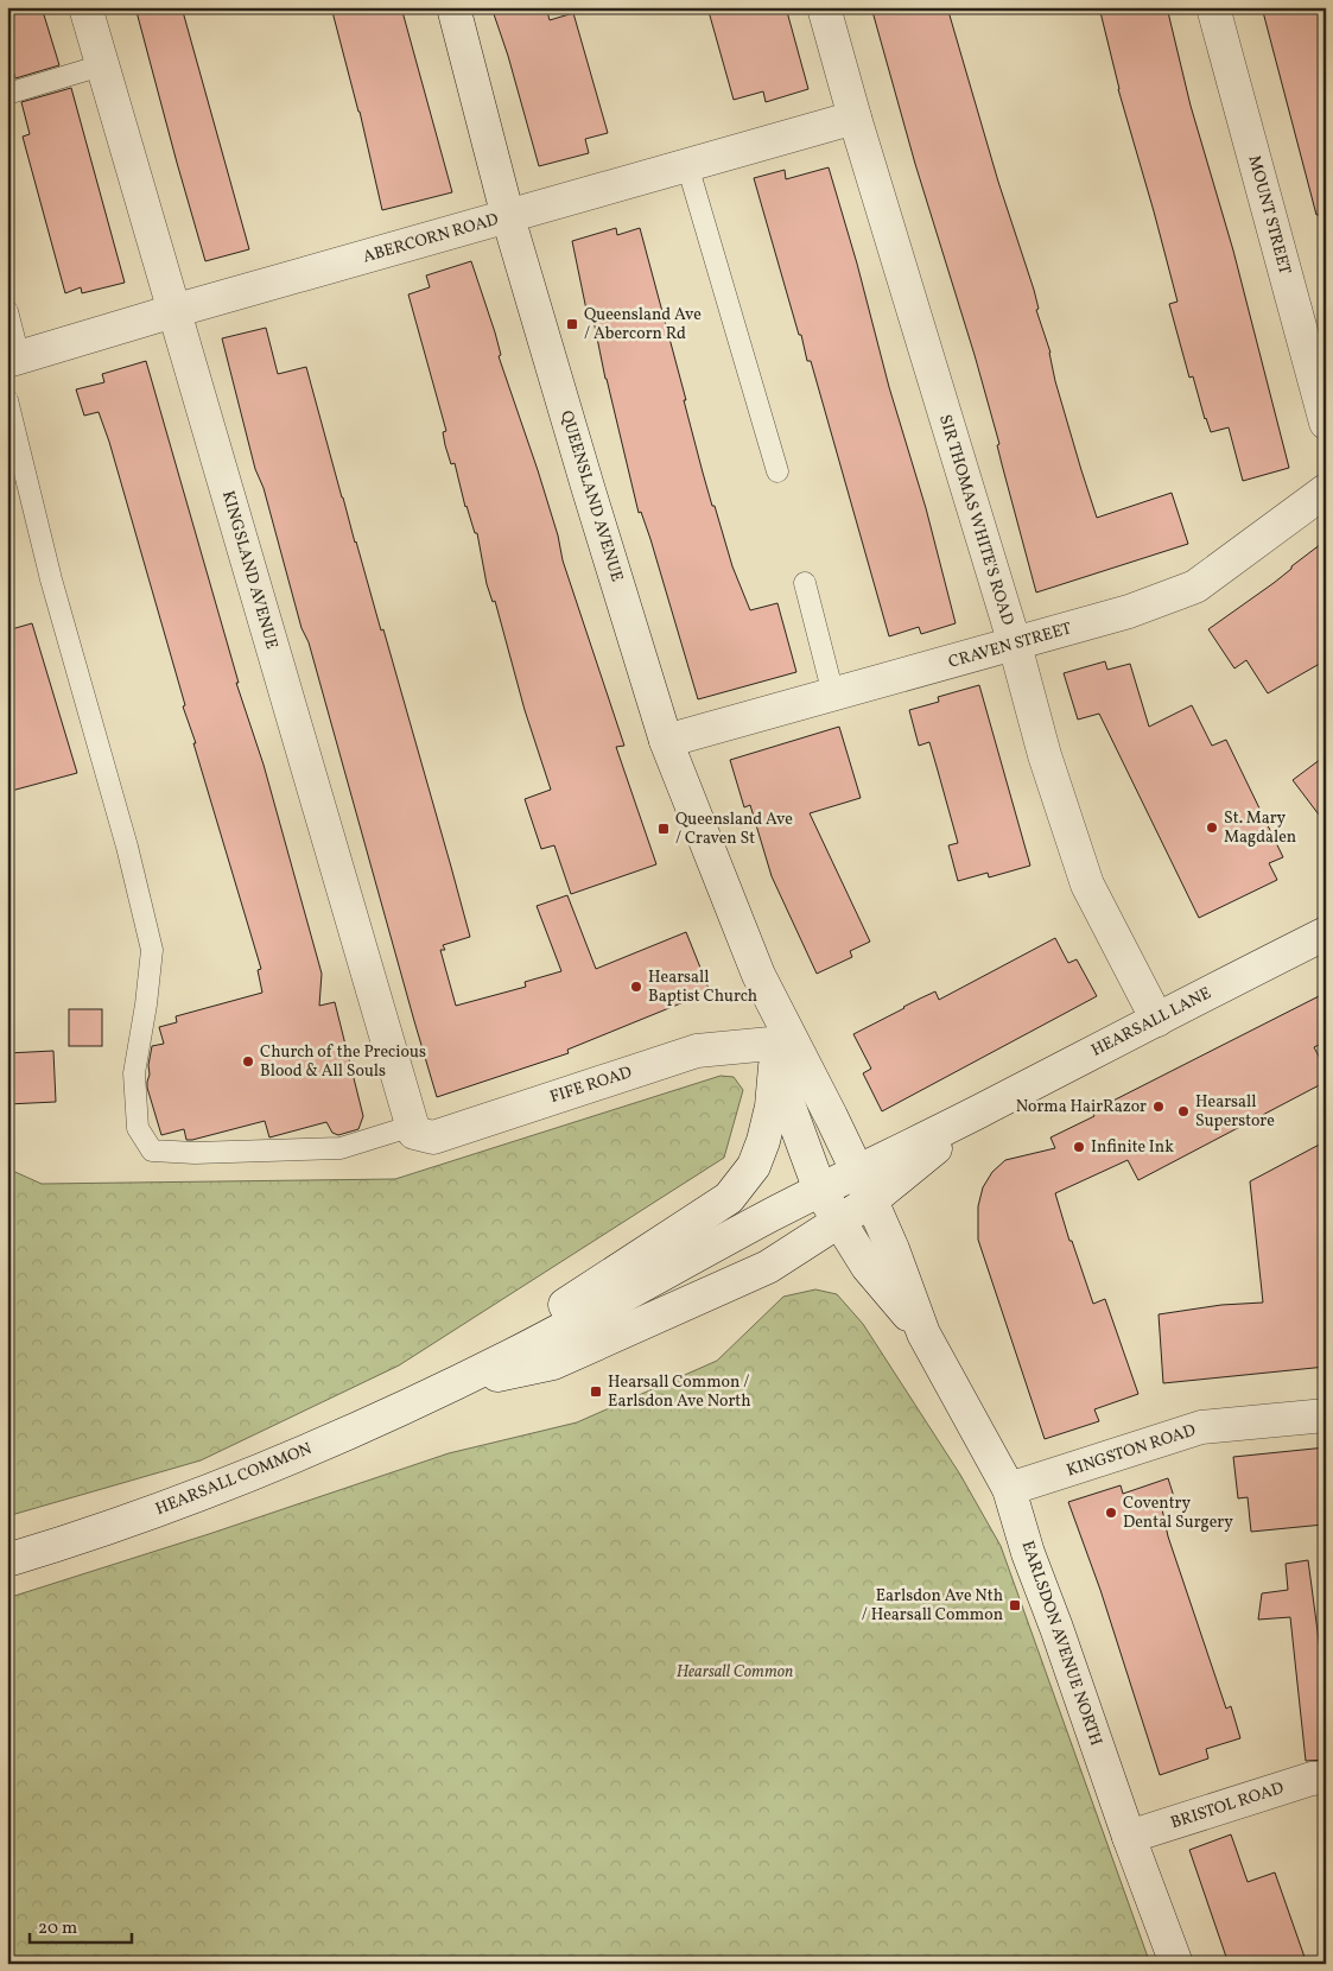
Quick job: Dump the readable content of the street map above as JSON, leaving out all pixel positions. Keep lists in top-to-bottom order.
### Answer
{
  "streets": {
    "street": [
      "MOUNT STREET",
      "ABERCORN ROAD",
      "QUEENSLAND AVENUE",
      "SIR THOMAS WHITE'S ROAD",
      "KINGSLAND AVENUE",
      "CRAVEN STREET",
      "HEARSALL LANE",
      "FIFE ROAD",
      "KINGSTON ROAD",
      "HEARSALL COMMON",
      "EARLSDON AVENUE NORTH",
      "BRISTOL ROAD"
    ]
  },
  "crossings": [
    ["ABERCORN ROAD", "QUEENSLAND AVENUE"],
    ["ABERCORN ROAD", "SIR THOMAS WHITE'S ROAD"],
    ["ABERCORN ROAD", "KINGSLAND AVENUE"],
    ["QUEENSLAND AVENUE", "CRAVEN STREET"],
    ["QUEENSLAND AVENUE", "HEARSALL LANE"],
    ["QUEENSLAND AVENUE", "FIFE ROAD"],
    ["QUEENSLAND AVENUE", "HEARSALL COMMON"],
    ["QUEENSLAND AVENUE", "EARLSDON AVENUE NORTH"],
    ["SIR THOMAS WHITE'S ROAD", "CRAVEN STREET"],
    ["SIR THOMAS WHITE'S ROAD", "HEARSALL LANE"],
    ["KINGSLAND AVENUE", "FIFE ROAD"],
    ["HEARSALL LANE", "HEARSALL COMMON"],
    ["HEARSALL LANE", "EARLSDON AVENUE NORTH"],
    ["KINGSTON ROAD", "EARLSDON AVENUE NORTH"],
    ["HEARSALL COMMON", "EARLSDON AVENUE NORTH"],
    ["EARLSDON AVENUE NORTH", "BRISTOL ROAD"]
  ],
  "parks": ["Hearsall Common"],
  "places": {
    "transit": [
      "Queensland Ave / Abercorn Rd",
      "Queensland Ave / Craven St",
      "Hearsall Common / Earlsdon Ave North",
      "Earlsdon Ave Nth / Hearsall Common"
    ],
    "other": [
      "St. Mary Magdalen",
      "Hearsall Baptist Church",
      "Church of the Precious Blood & All Souls",
      "Norma HairRazor",
      "Hearsall Superstore",
      "Infinite Ink",
      "Coventry Dental Surgery"
    ]
  },
  "scale_bar": "20 m"
}
